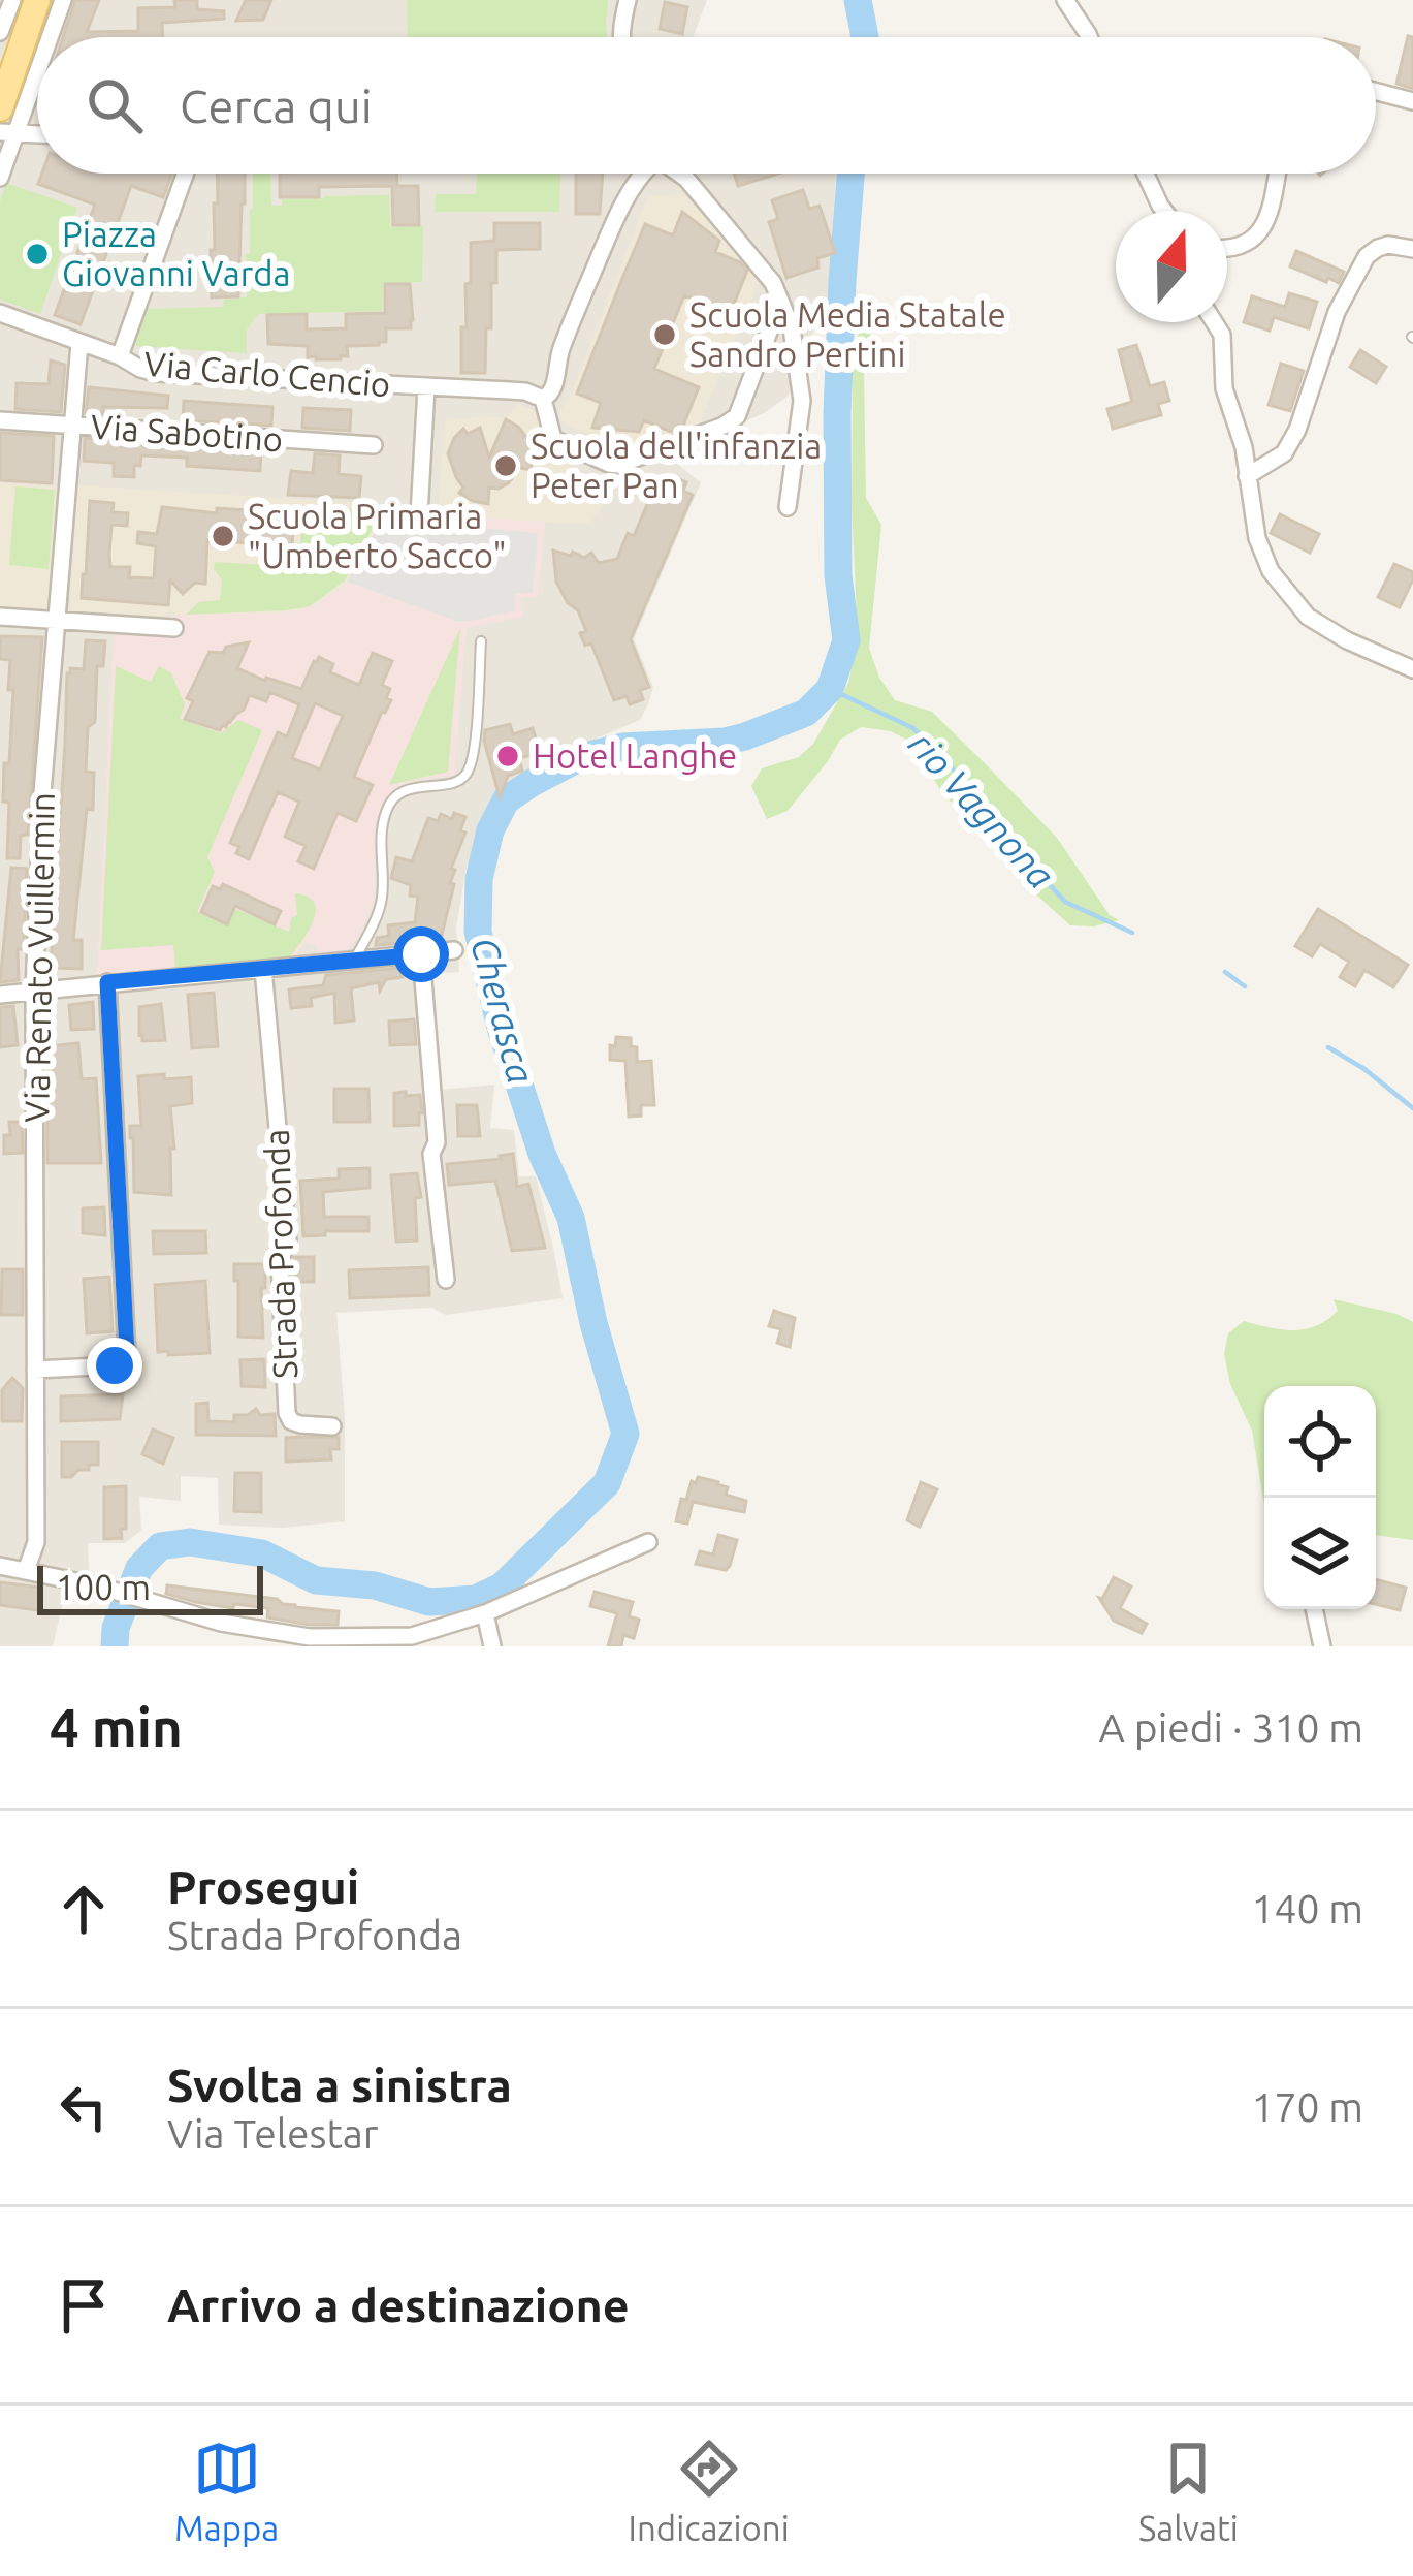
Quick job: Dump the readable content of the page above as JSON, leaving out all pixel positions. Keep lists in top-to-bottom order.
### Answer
{
  "streets": {
    "street": [
      "Via Carlo Cencio",
      "Via Sabotino",
      "Via Renato Vuillermin",
      "Strada Profonda"
    ]
  },
  "crossings": [
    ["Via Carlo Cencio", "Via Renato Vuillermin"],
    ["Via Sabotino", "Via Renato Vuillermin"]
  ],
  "water": ["rio Vagnona", "Cherasca"],
  "places": [
    "Piazza Giovanni Varda",
    "Scuola Media Statale Sandro Pertini",
    "Scuola dell'infanzia Peter Pan",
    "Scuola Primaria \"Umberto Sacco\"",
    "Hotel Langhe"
  ],
  "scale_bar": "100 m",
  "north": "top",
  "page": {
    "search": "Cerca qui",
    "scale": "100 m",
    "heading": ["4 min", "A piedi · 310 m"],
    "list": [
      ["Prosegui", "Strada Profonda", "140 m"],
      ["Svolta a sinistra", "Via Telestar", "170 m"],
      "Arrivo a destinazione"
    ],
    "nav": ["Mappa", "Indicazioni", "Salvati"]
  }
}
